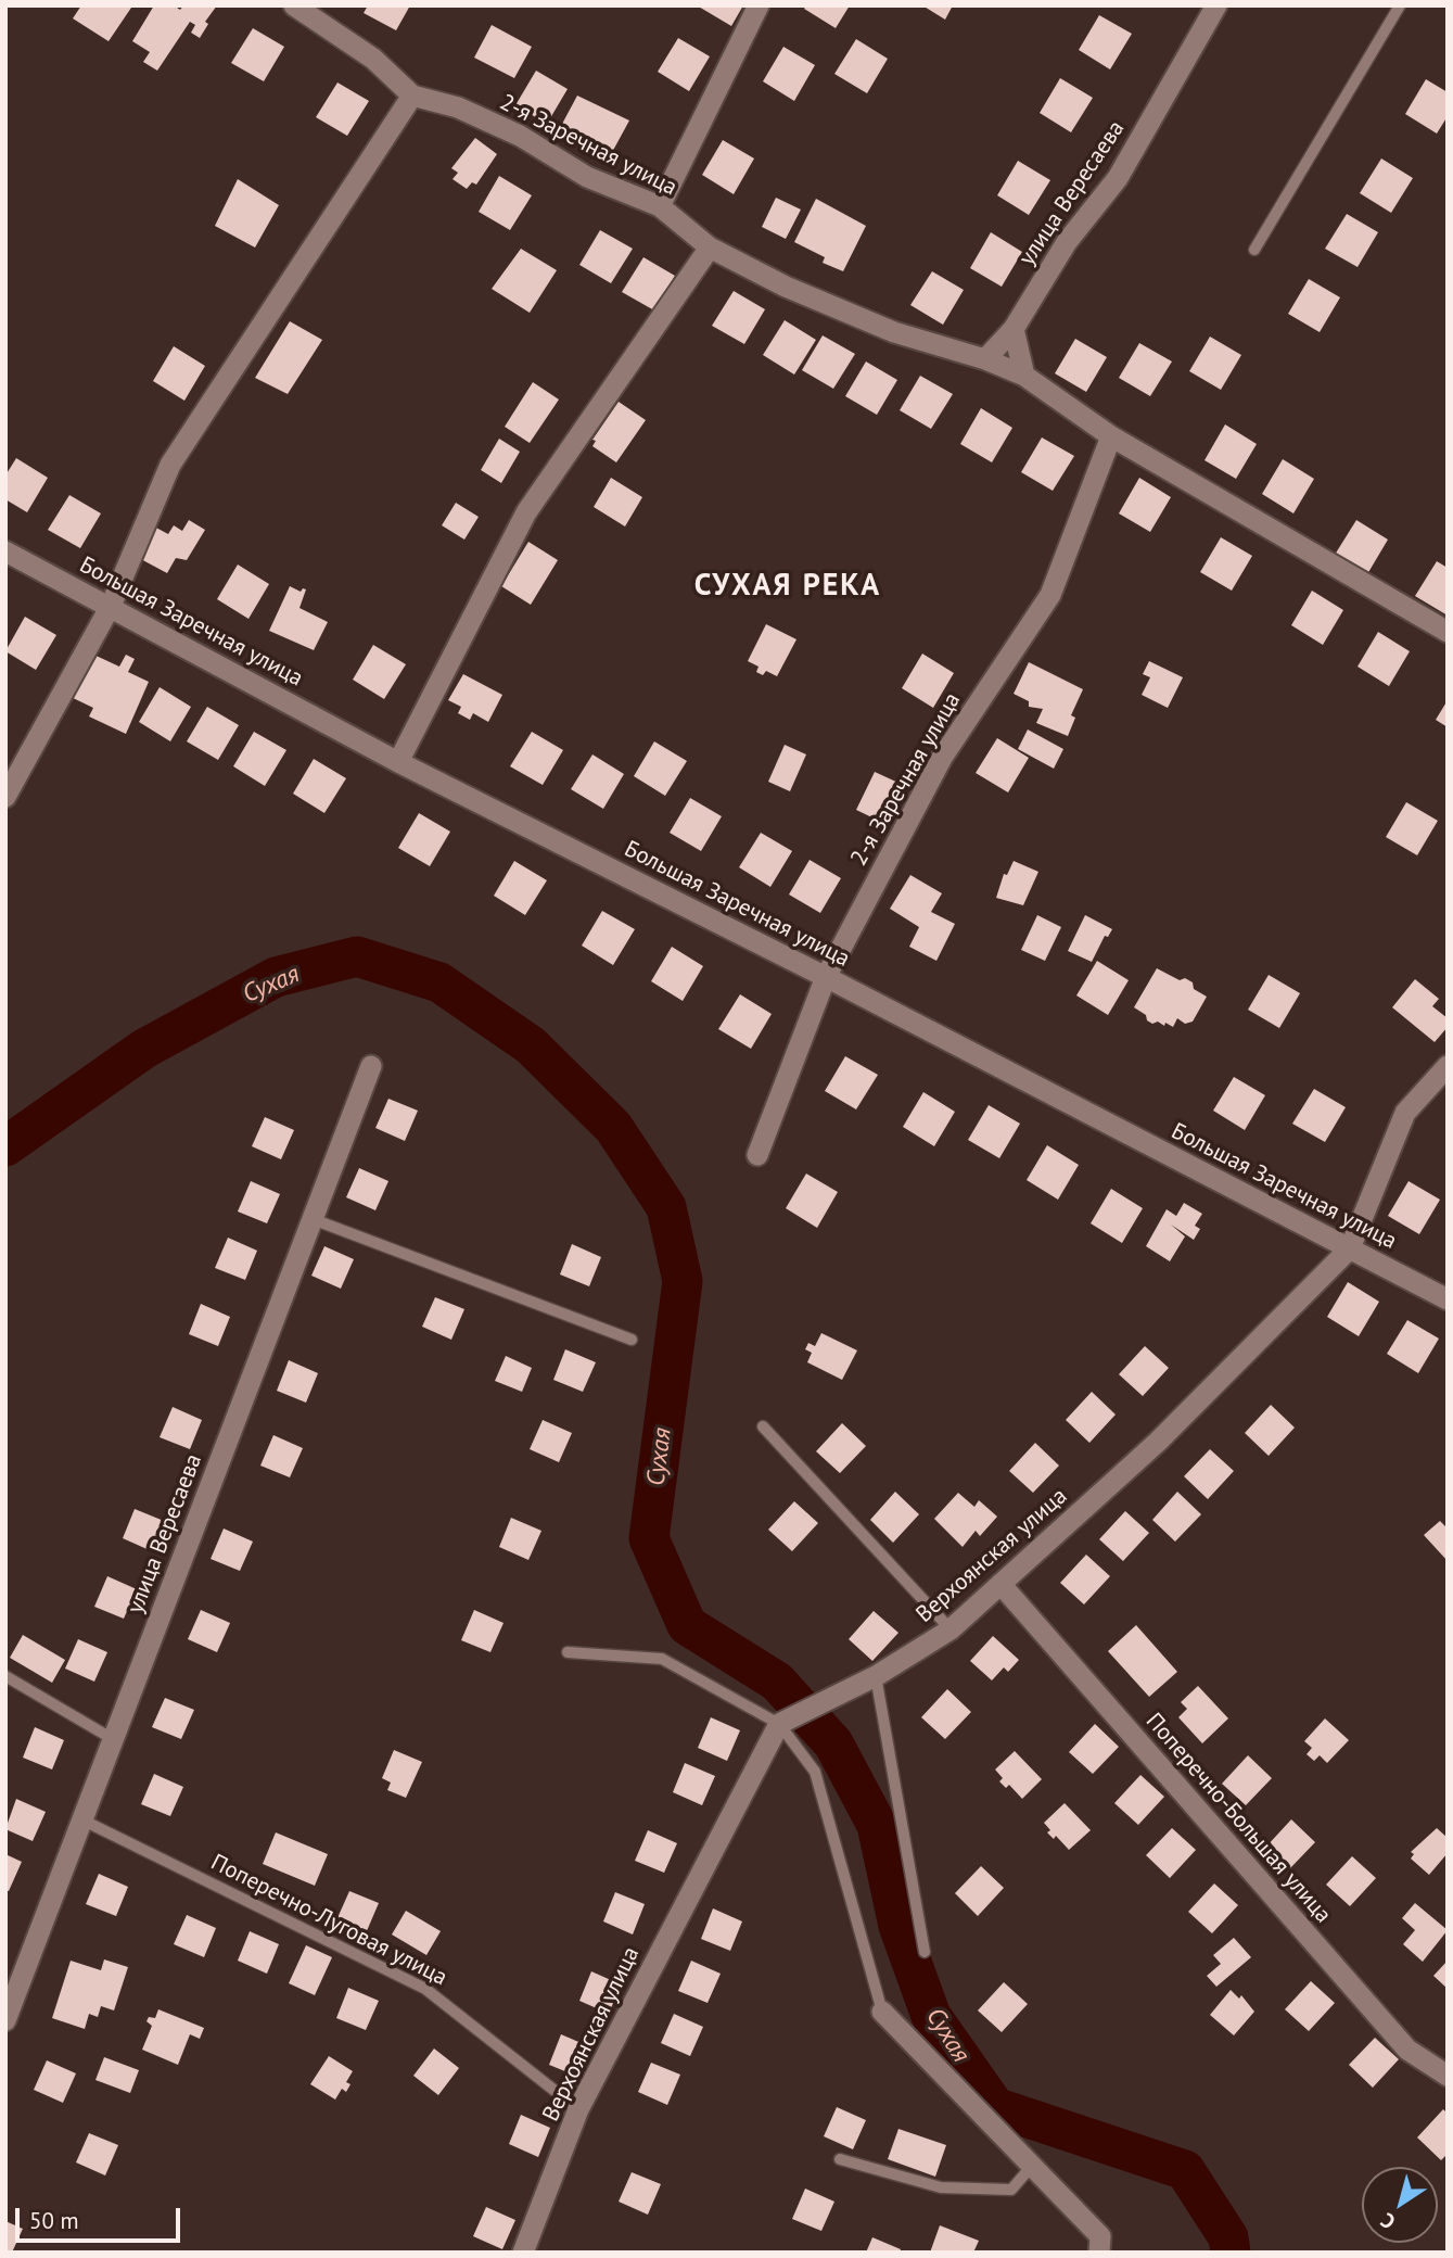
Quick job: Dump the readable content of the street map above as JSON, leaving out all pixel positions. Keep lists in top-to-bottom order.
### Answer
{
  "streets": {
    "street": [
      "2-я Заречная улица",
      "улица Вересаева",
      "Большая Заречная улица",
      "Верхоянская улица",
      "Поперечно-Большая улица"
    ],
    "lane": ["Поперечно-Луговая улица"]
  },
  "crossings": [
    ["2-я Заречная улица", "улица Вересаева"],
    ["2-я Заречная улица", "Большая Заречная улица"],
    ["улица Вересаева", "Поперечно-Луговая улица"],
    ["Большая Заречная улица", "Верхоянская улица"],
    ["Верхоянская улица", "Поперечно-Большая улица"],
    ["Верхоянская улица", "Поперечно-Луговая улица"]
  ],
  "districts": ["СУХАЯ РЕКА"],
  "water": ["Сухая"],
  "scale_bar": "50 m",
  "north": "bottom left"
}
